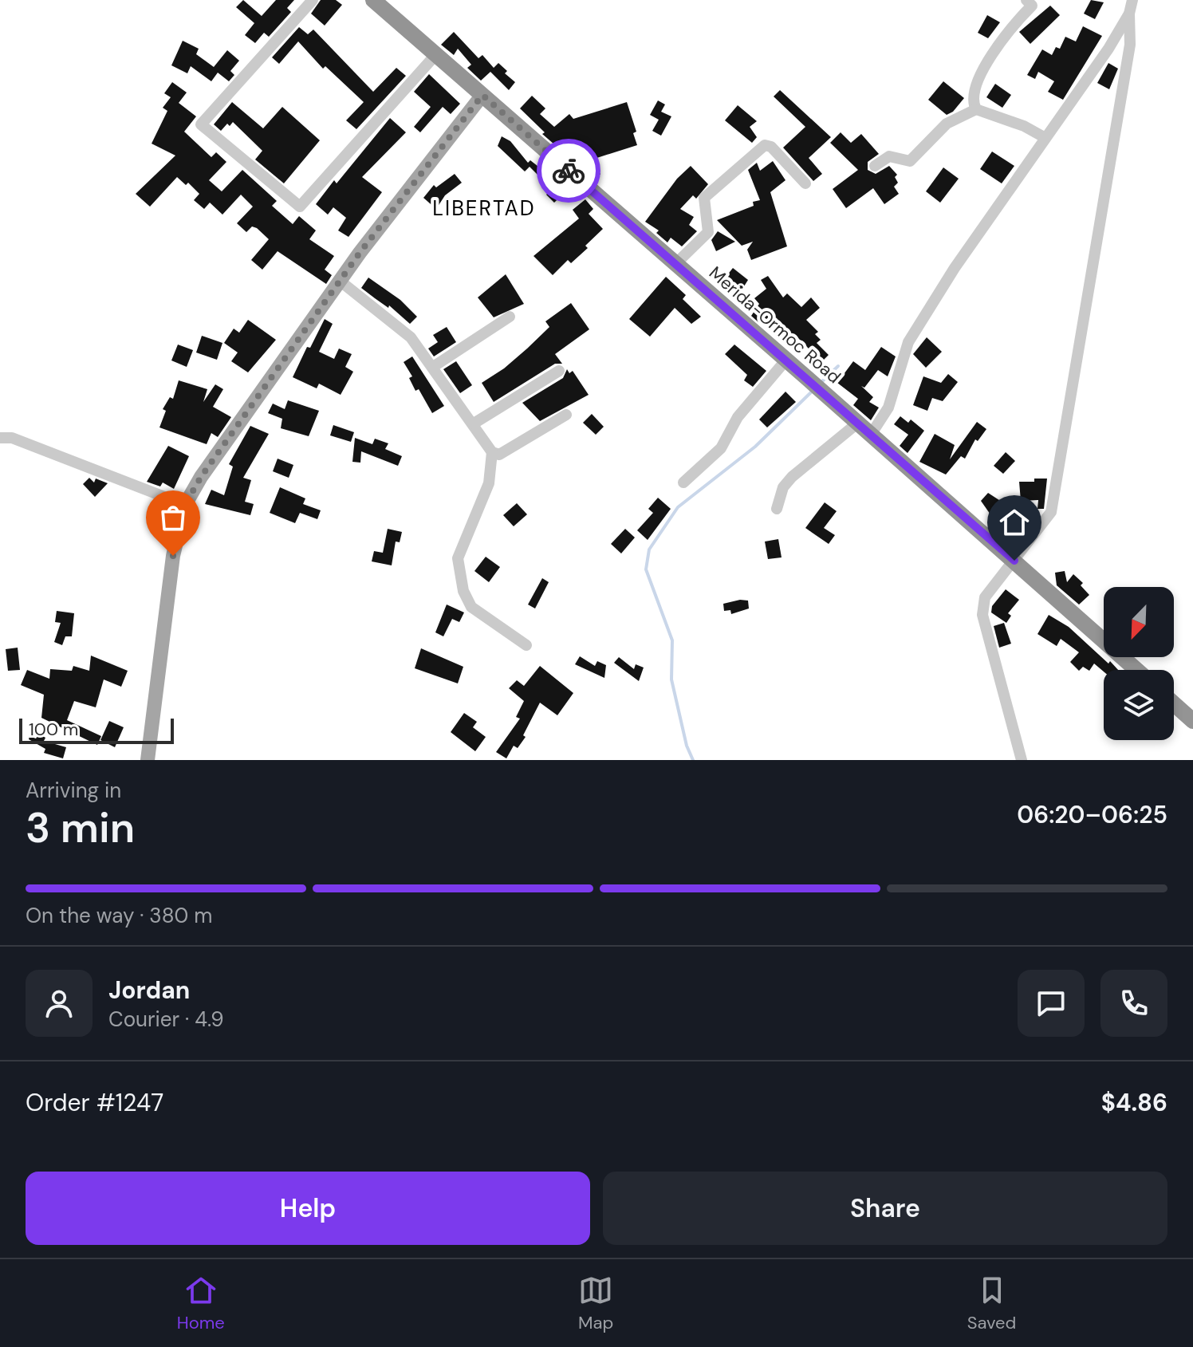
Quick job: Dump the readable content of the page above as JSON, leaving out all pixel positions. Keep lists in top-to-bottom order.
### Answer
{
  "streets": {
    "highway": ["Merida-Ormoc Road"]
  },
  "districts": ["LIBERTAD"],
  "scale_bar": "100 m",
  "north": "bottom left",
  "page": {
    "scale": "100 m",
    "heading": ["3 min", "Arriving in", "06:20–06:25"],
    "panel": [
      "Jordan",
      "Courier · 4.9",
      "Order #1247",
      "$4.86"
    ],
    "bar": "On the way · 380 m",
    "buttons": ["Help", "Share"],
    "tabs": ["Home", "Map", "Saved"]
  }
}
